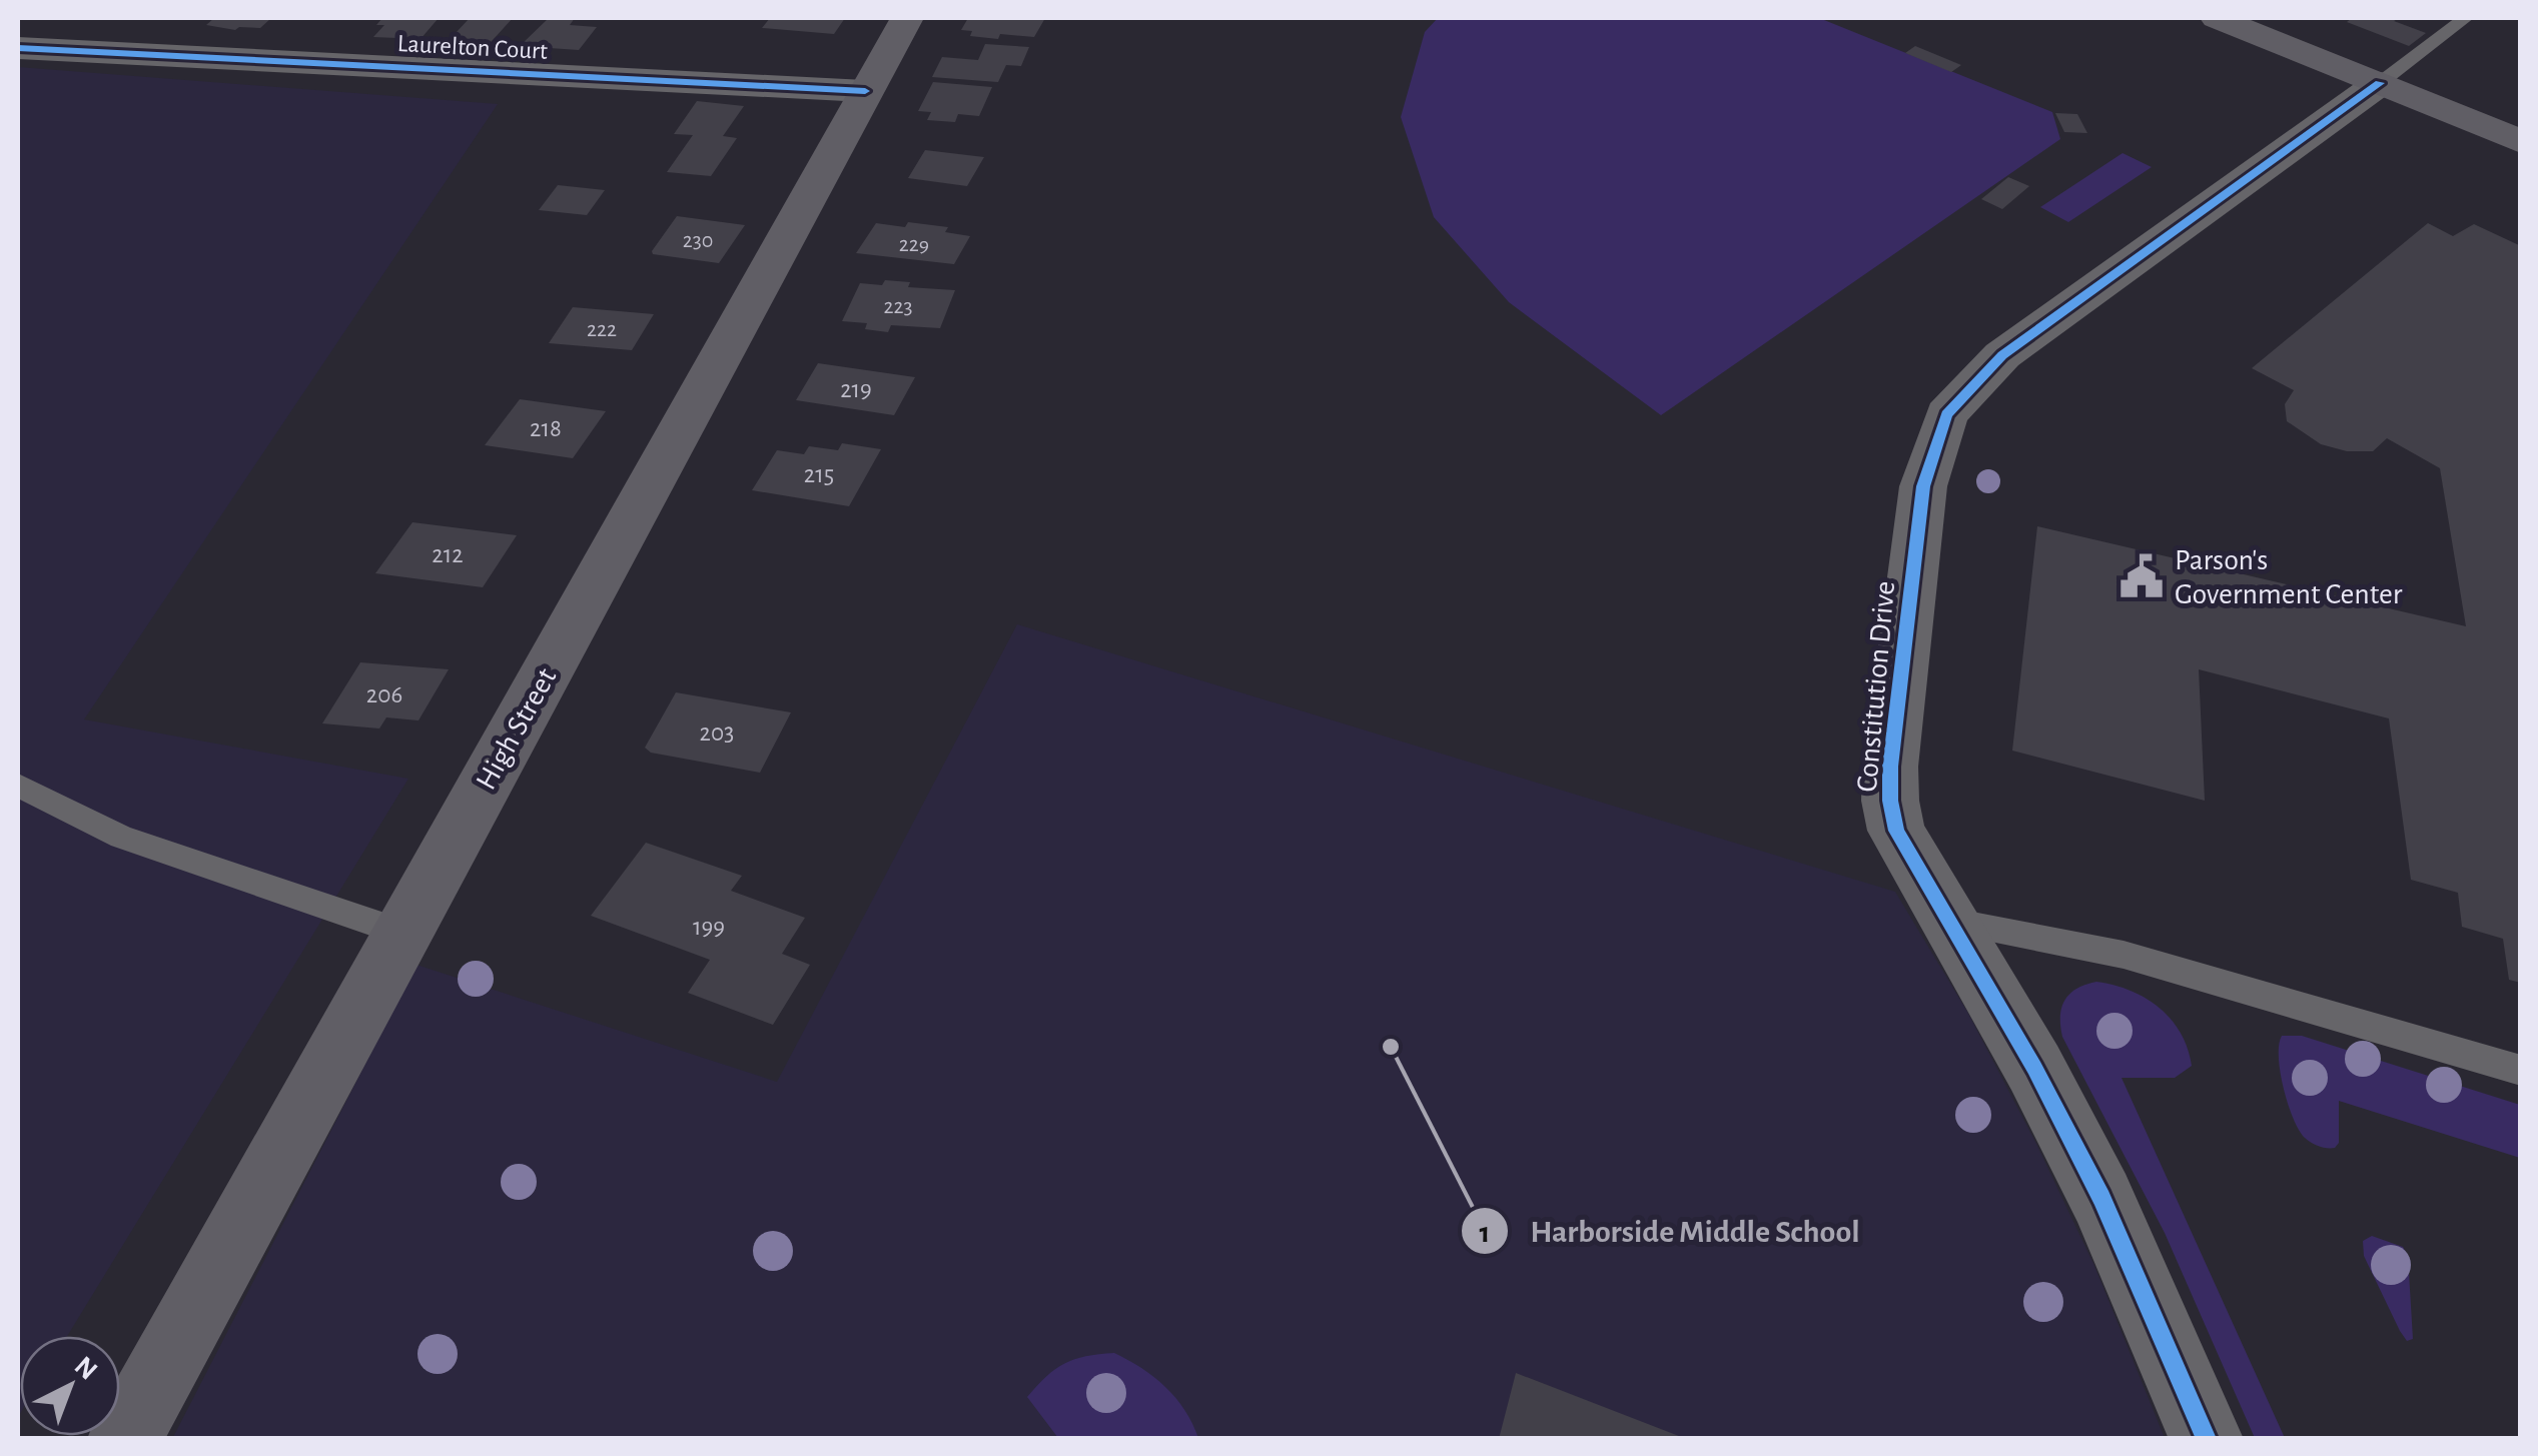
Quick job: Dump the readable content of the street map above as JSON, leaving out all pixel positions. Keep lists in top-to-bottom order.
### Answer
{
  "streets": {
    "main road": ["High Street"],
    "street": ["Laurelton Court", "Constitution Drive"]
  },
  "crossings": [
    ["Laurelton Court", "High Street"]
  ],
  "places": {
    "public building": ["Parson's Government Center"],
    "other": ["Harborside Middle School"]
  },
  "house_numbers": [
    "230",
    "229",
    "223",
    "222",
    "219",
    "218",
    "215",
    "212",
    "206",
    "203",
    "199"
  ],
  "north": "top right"
}
